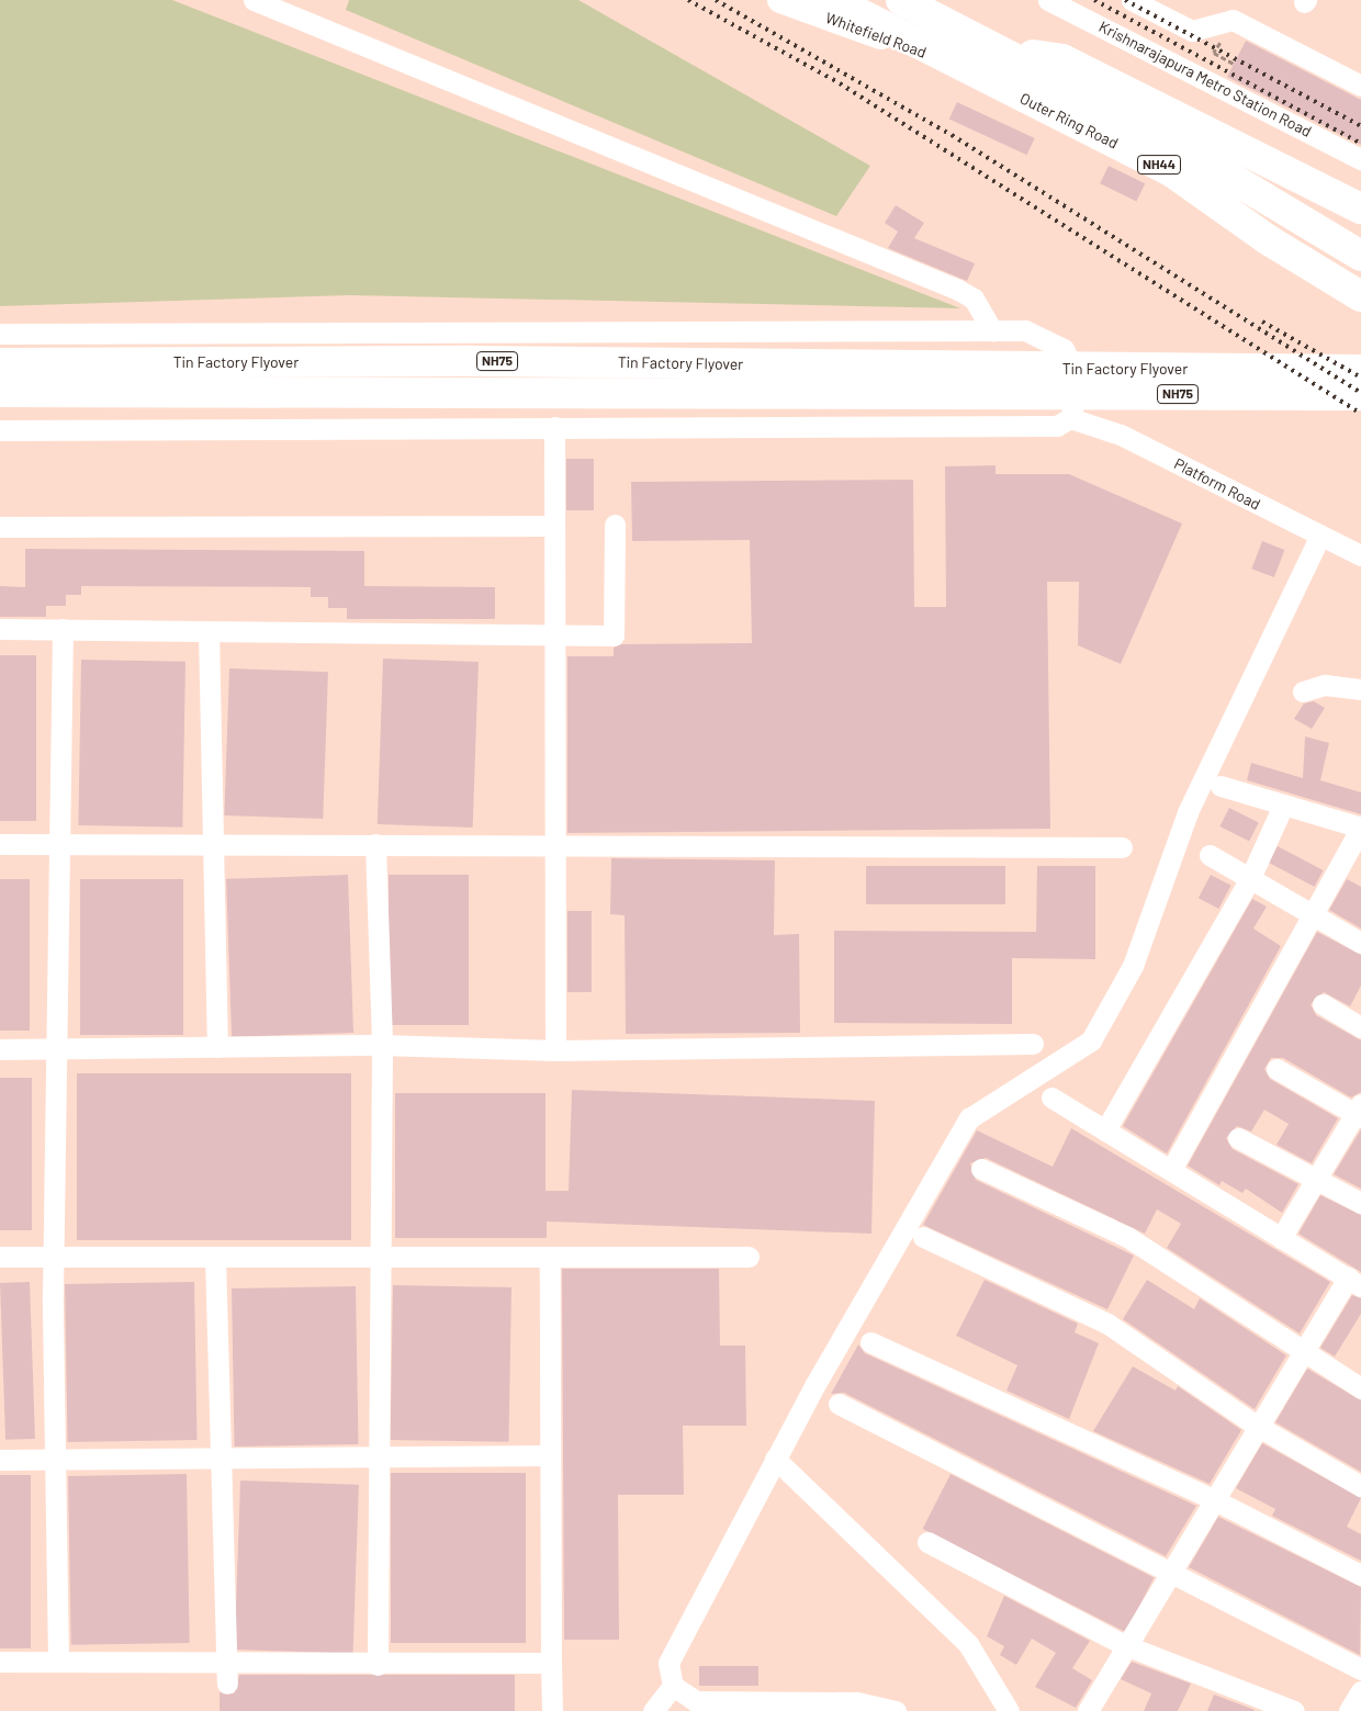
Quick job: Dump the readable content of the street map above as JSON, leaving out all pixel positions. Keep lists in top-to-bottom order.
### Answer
{
  "streets": {
    "highway": [
      "Outer Ring Road",
      "NH44",
      "NH75",
      "Tin Factory Flyover"
    ],
    "main road": ["Whitefield Road"],
    "street": ["Krishnarajapura Metro Station Road", "Platform Road"]
  },
  "crossings": [
    ["Whitefield Road", "Outer Ring Road"]
  ]
}
